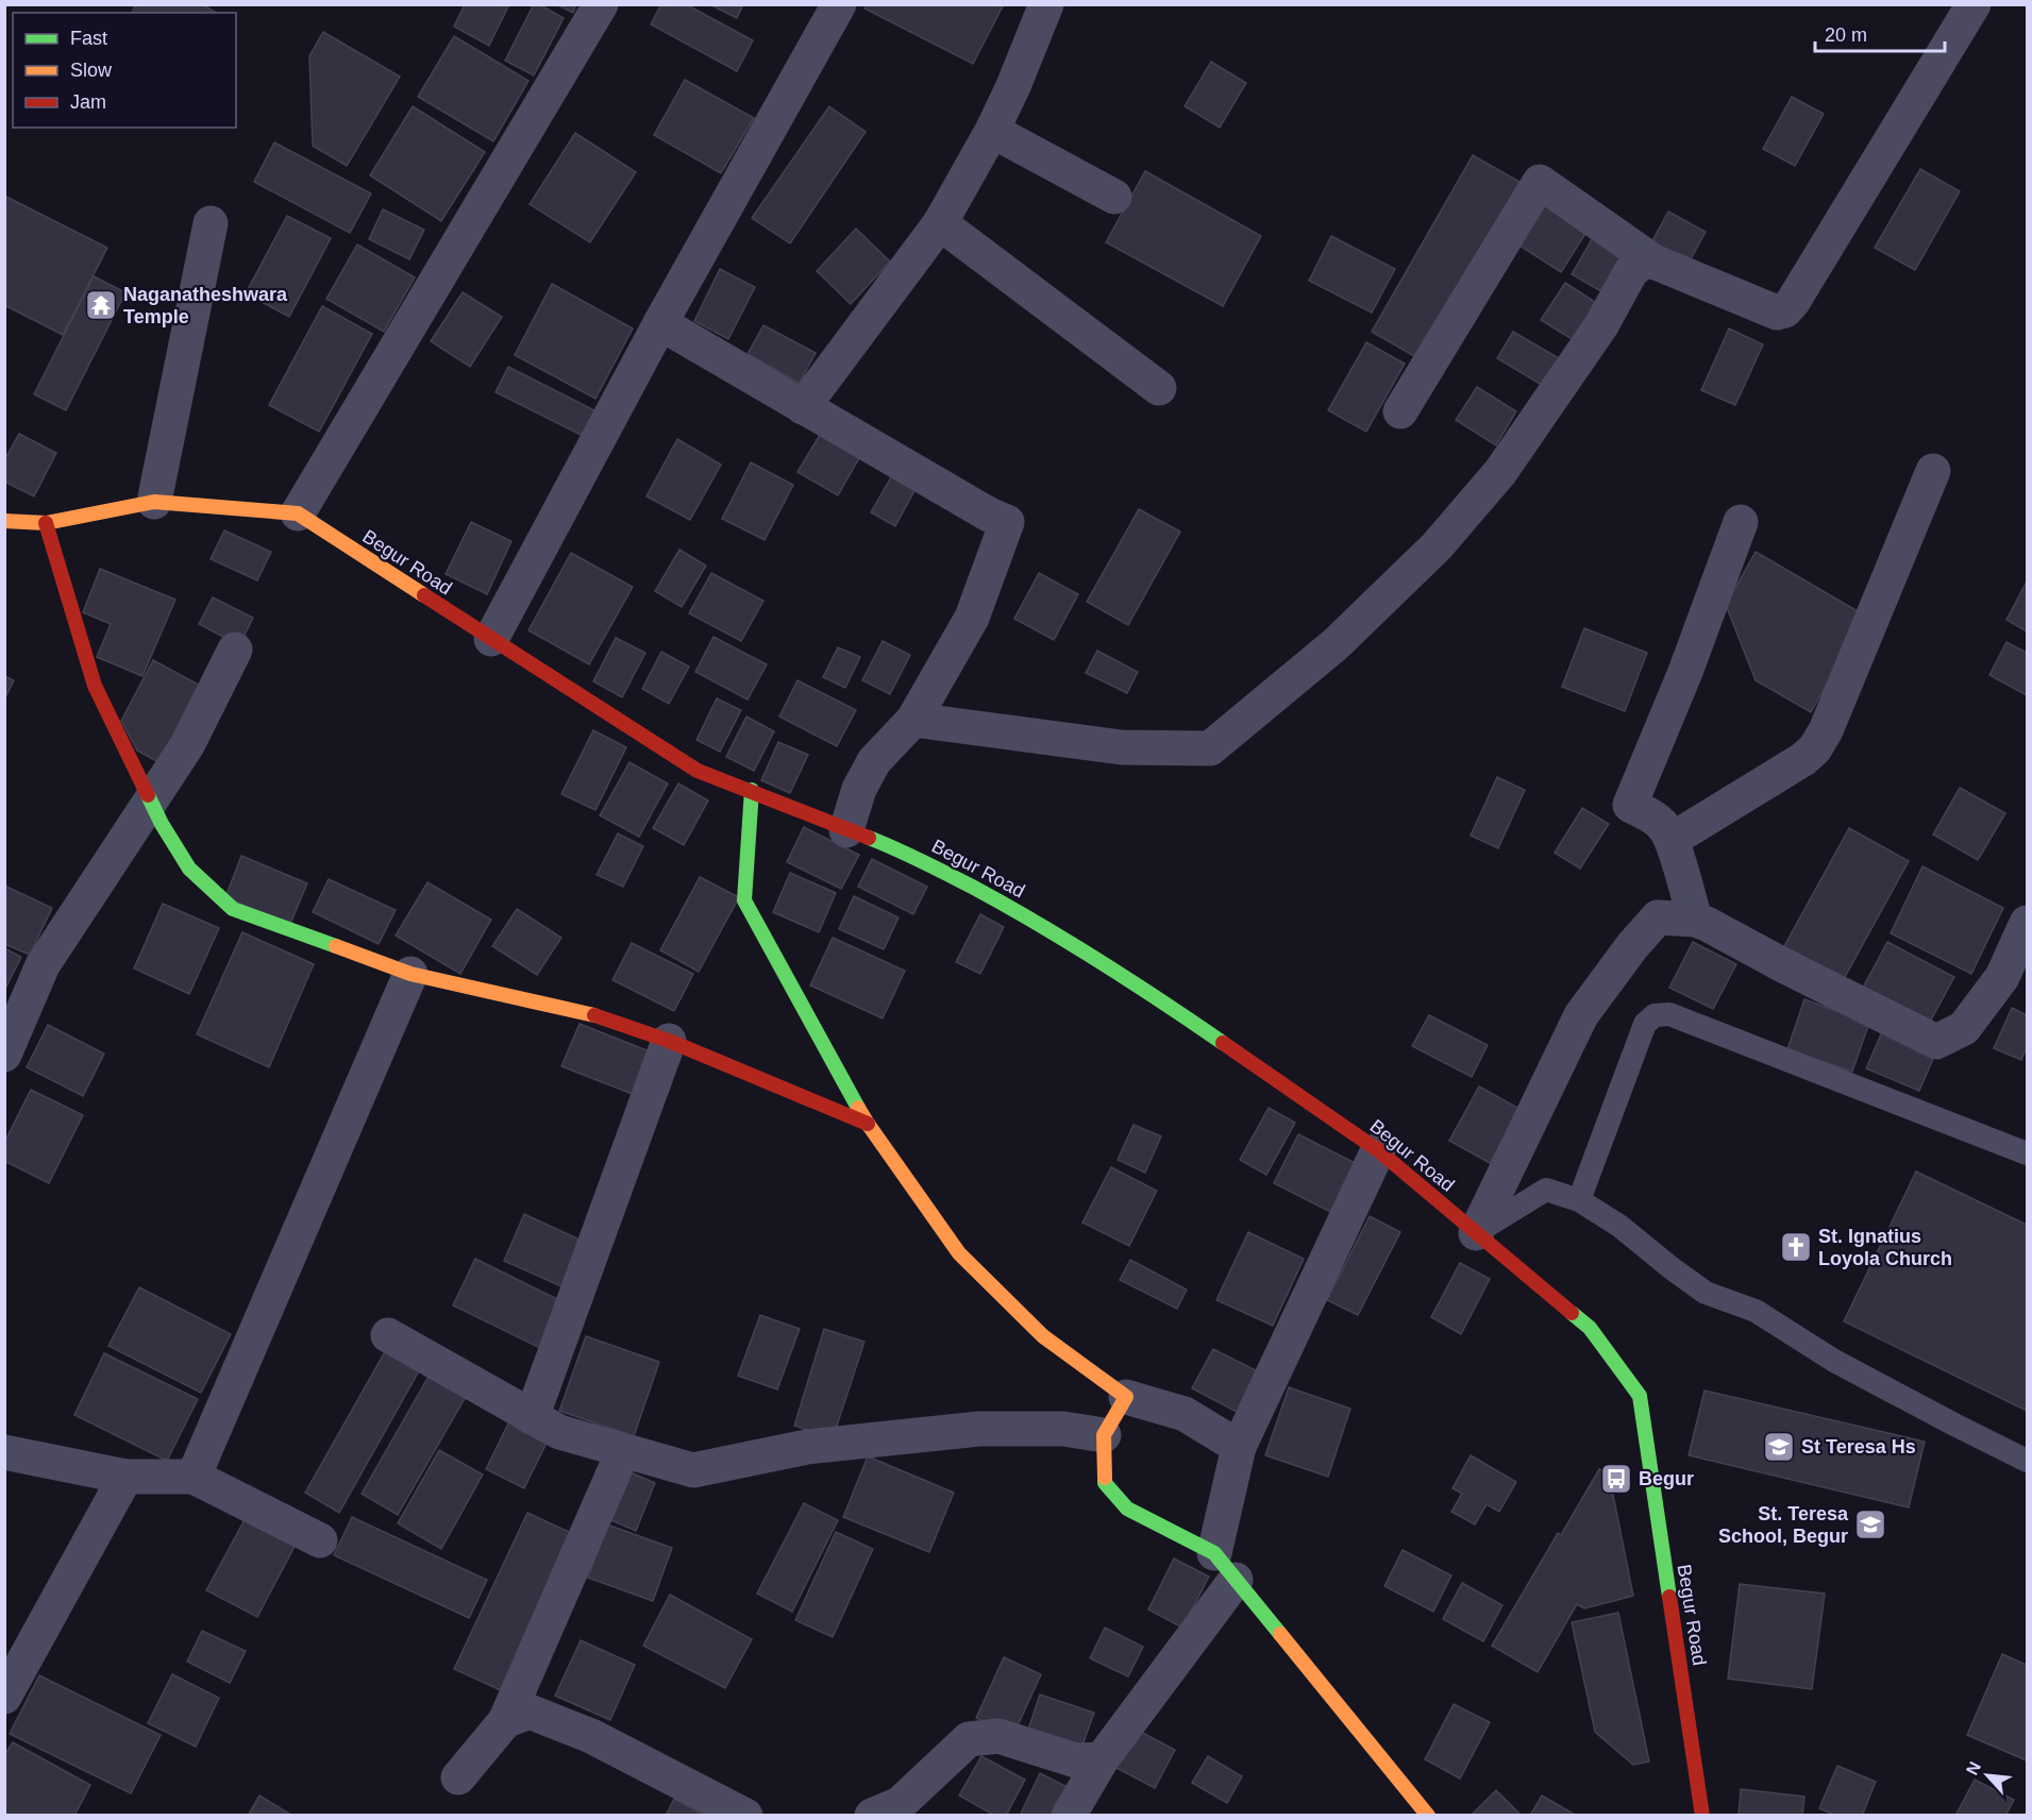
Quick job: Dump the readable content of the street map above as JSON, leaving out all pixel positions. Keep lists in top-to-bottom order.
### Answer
{
  "streets": {
    "main road": ["Begur Road"]
  },
  "places": {
    "temple": ["Naganatheshwara Temple"],
    "church": ["St. Ignatius Loyola Church"],
    "school or university": ["St Teresa Hs", "St. Teresa School, Begur"],
    "bus stop": ["Begur"]
  },
  "legend": ["Fast", "Slow", "Jam"],
  "scale_bar": "20 m",
  "north": "top left"
}
